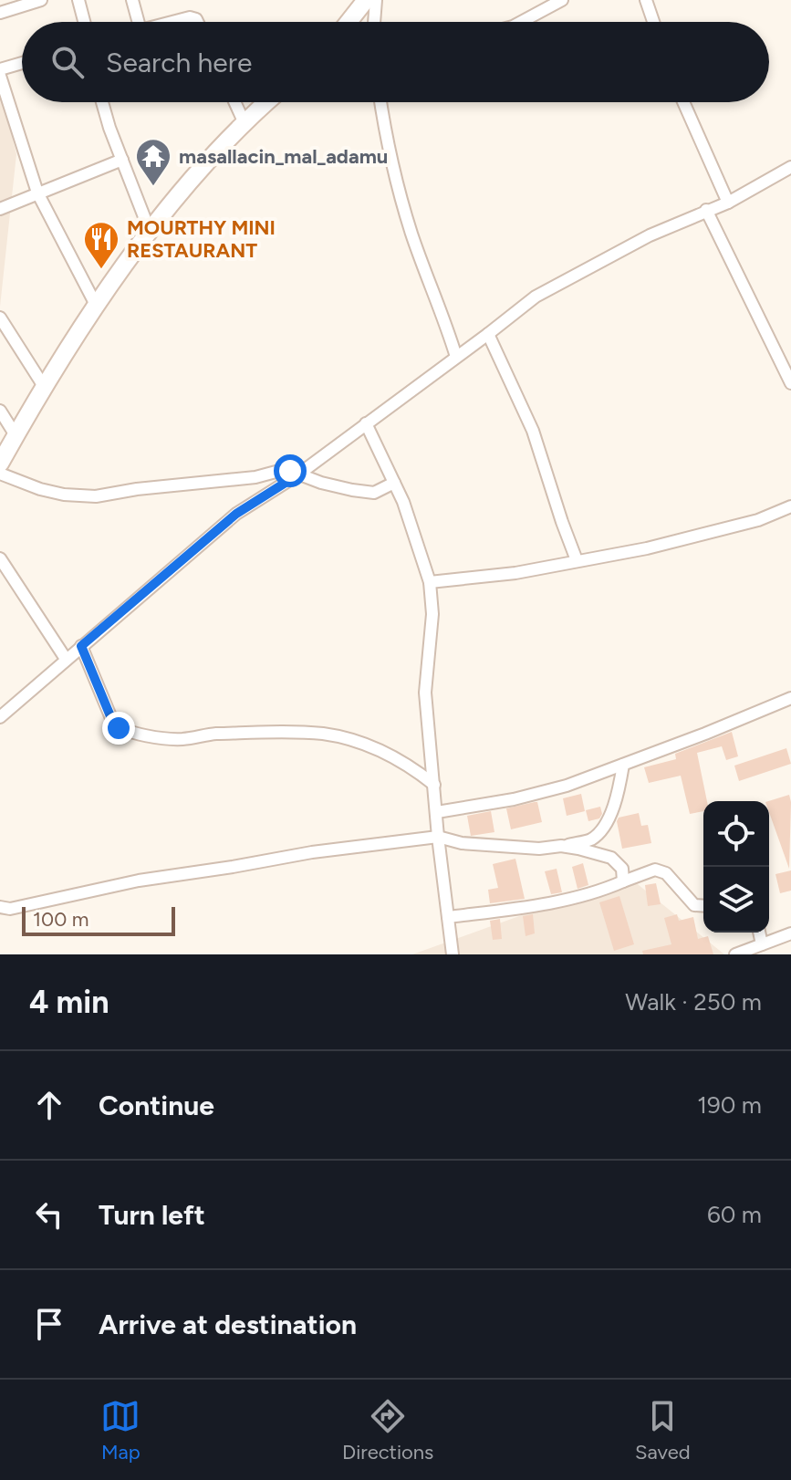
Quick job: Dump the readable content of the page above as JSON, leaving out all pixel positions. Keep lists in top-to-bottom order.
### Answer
{
  "places": {
    "temple": ["masallacin_mal_adamu"],
    "restaurant": ["MOURTHY MINI RESTAURANT"]
  },
  "scale_bar": "100 m",
  "page": {
    "search": "Search here",
    "scale": "100 m",
    "heading": ["4 min", "Walk · 250 m"],
    "list": [
      ["Continue", "190 m"],
      ["Turn left", "60 m"],
      "Arrive at destination"
    ],
    "nav": ["Map", "Directions", "Saved"]
  }
}
